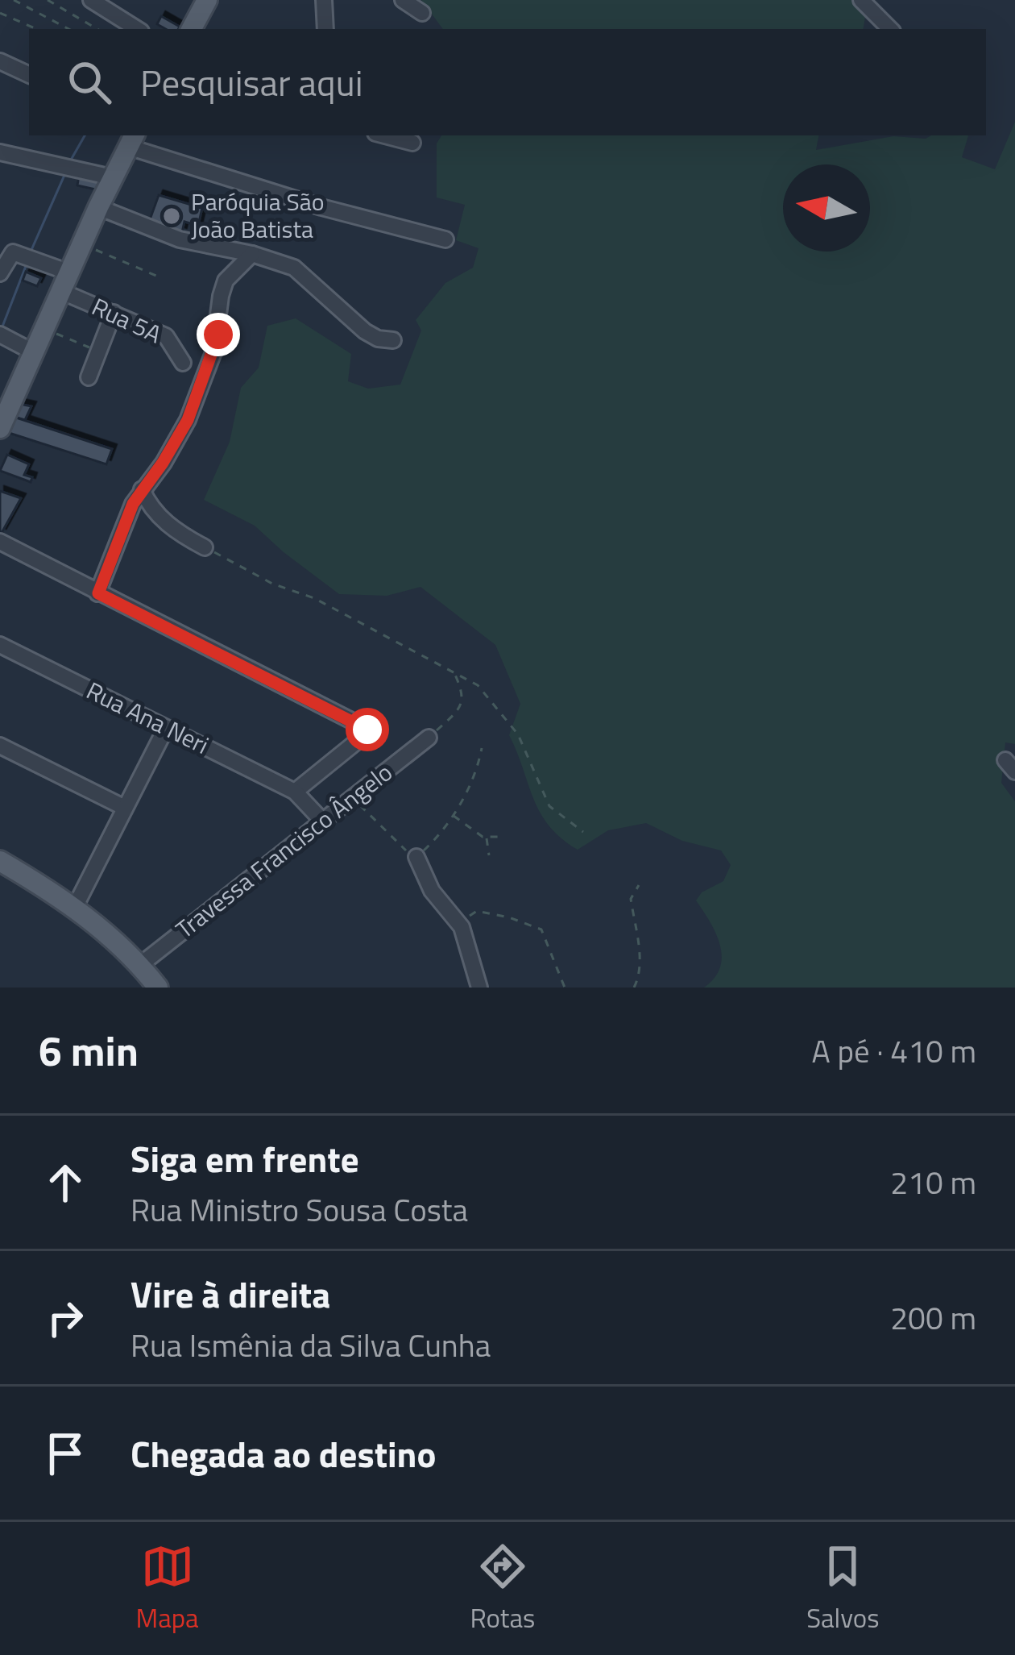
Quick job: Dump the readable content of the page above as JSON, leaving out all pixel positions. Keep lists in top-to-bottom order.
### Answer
{
  "streets": {
    "street": ["Rua 5A", "Rua Ana Neri", "Travessa Francisco Ângelo"]
  },
  "crossings": [
    ["Rua Ana Neri", "Travessa Francisco Ângelo"]
  ],
  "places": ["Paróquia São João Batista"],
  "north": "left",
  "page": {
    "search": "Pesquisar aqui",
    "heading": ["6 min", "A pé · 410 m"],
    "list": [
      ["Siga em frente", "Rua Ministro Sousa Costa", "210 m"],
      ["Vire à direita", "Rua Ismênia da Silva Cunha", "200 m"],
      "Chegada ao destino"
    ],
    "nav": ["Mapa", "Rotas", "Salvos"]
  }
}
